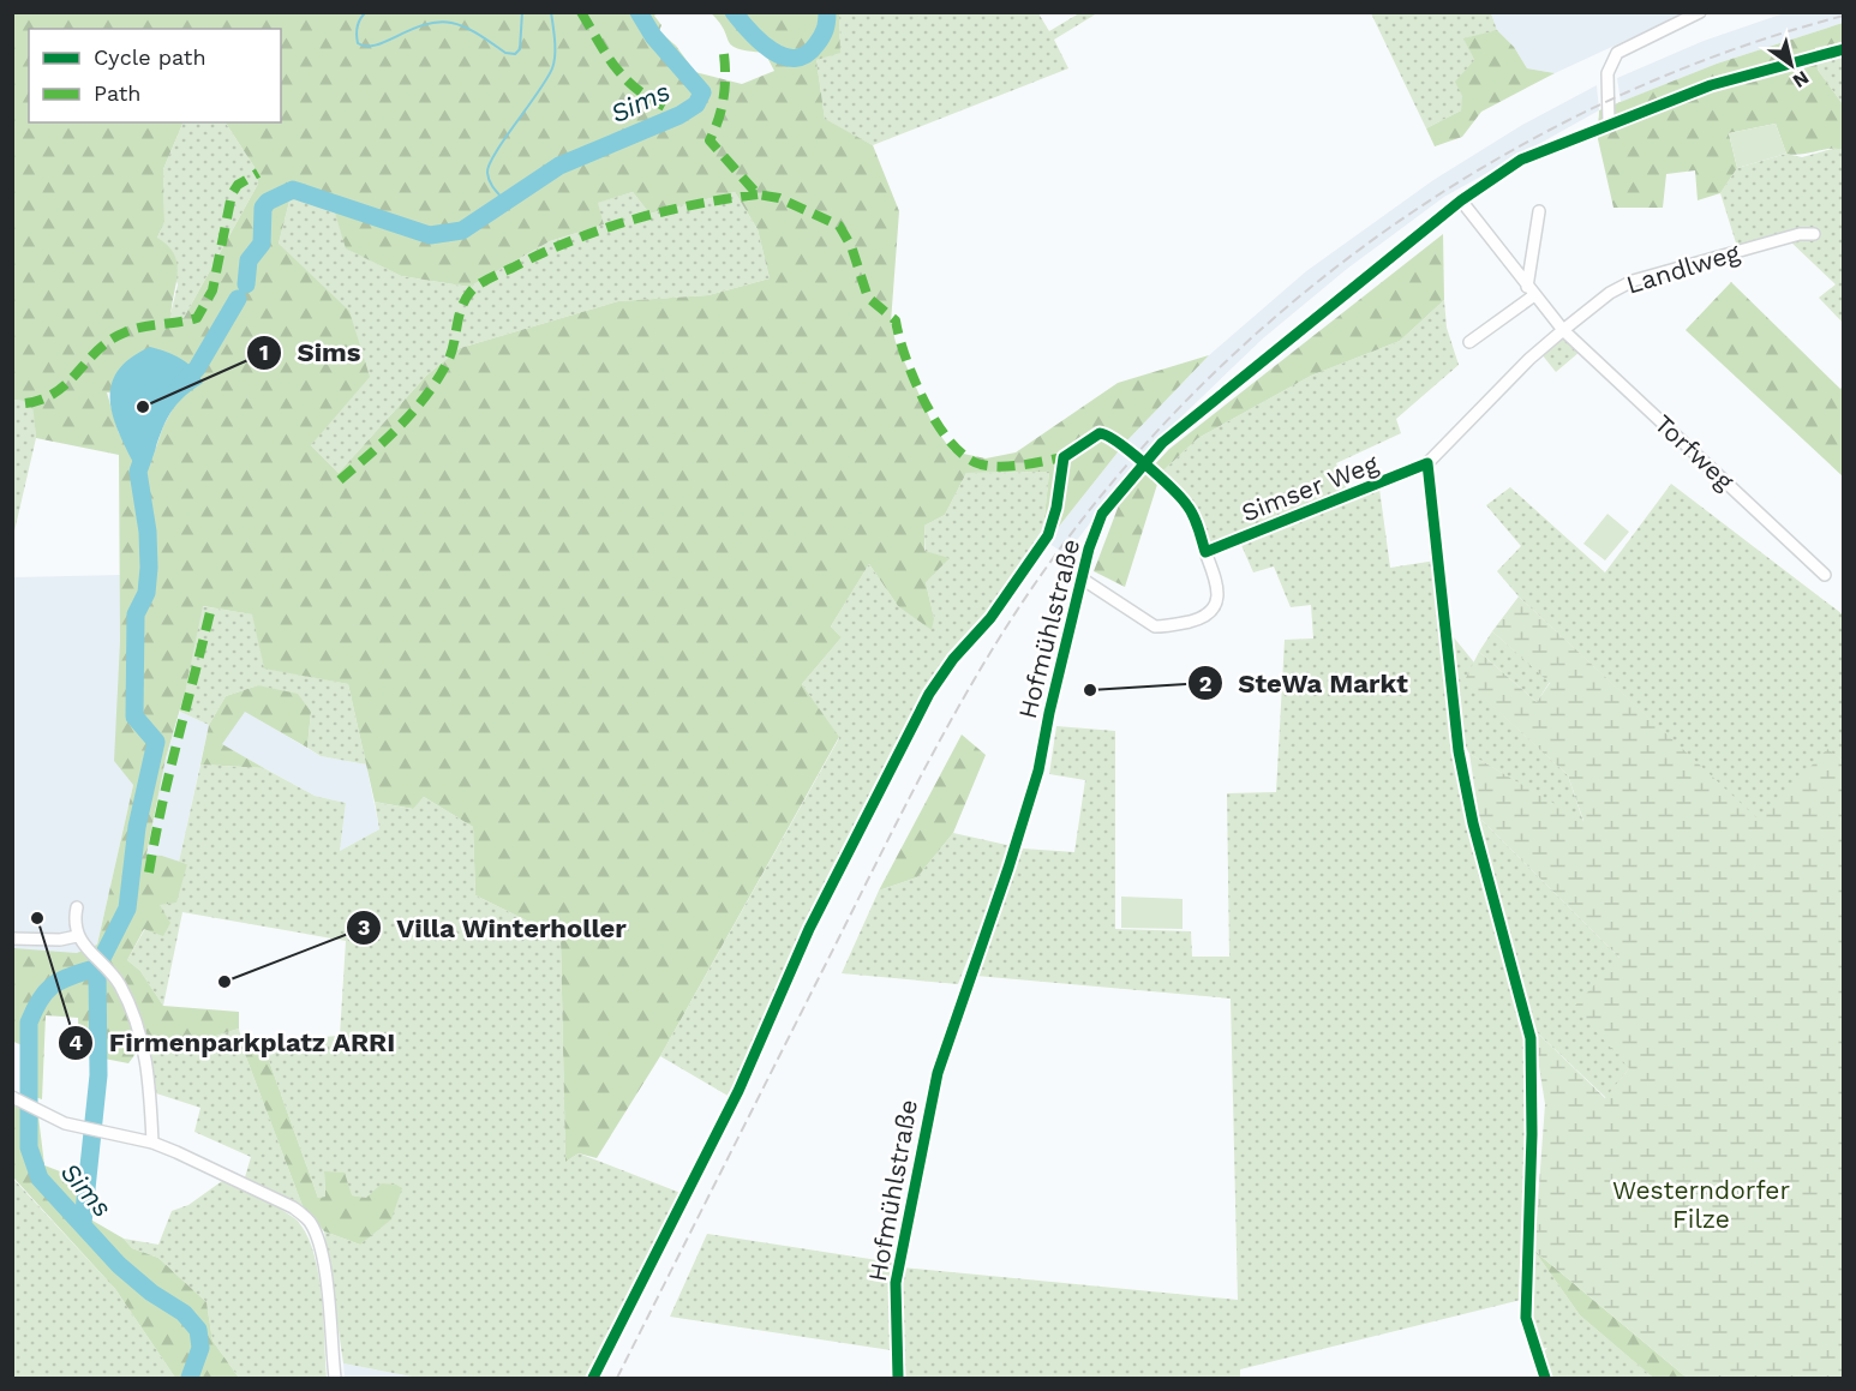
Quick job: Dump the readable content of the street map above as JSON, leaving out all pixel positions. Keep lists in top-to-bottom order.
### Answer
{
  "streets": {
    "street": [
      "Landlweg",
      "Torfweg",
      "Simser Weg",
      "Hofmühlstraße"
    ]
  },
  "crossings": [
    ["Landlweg", "Torfweg"],
    ["Landlweg", "Simser Weg"],
    ["Torfweg", "Simser Weg"],
    ["Simser Weg", "Hofmühlstraße"]
  ],
  "water": ["Sims"],
  "parks": ["Westerndorfer Filze"],
  "places": [
    "Sims",
    "SteWa Markt",
    "Firmenparkplatz ARRI",
    "Villa Winterholler"
  ],
  "legend": ["Cycle path", "Path"],
  "north": "bottom right"
}
